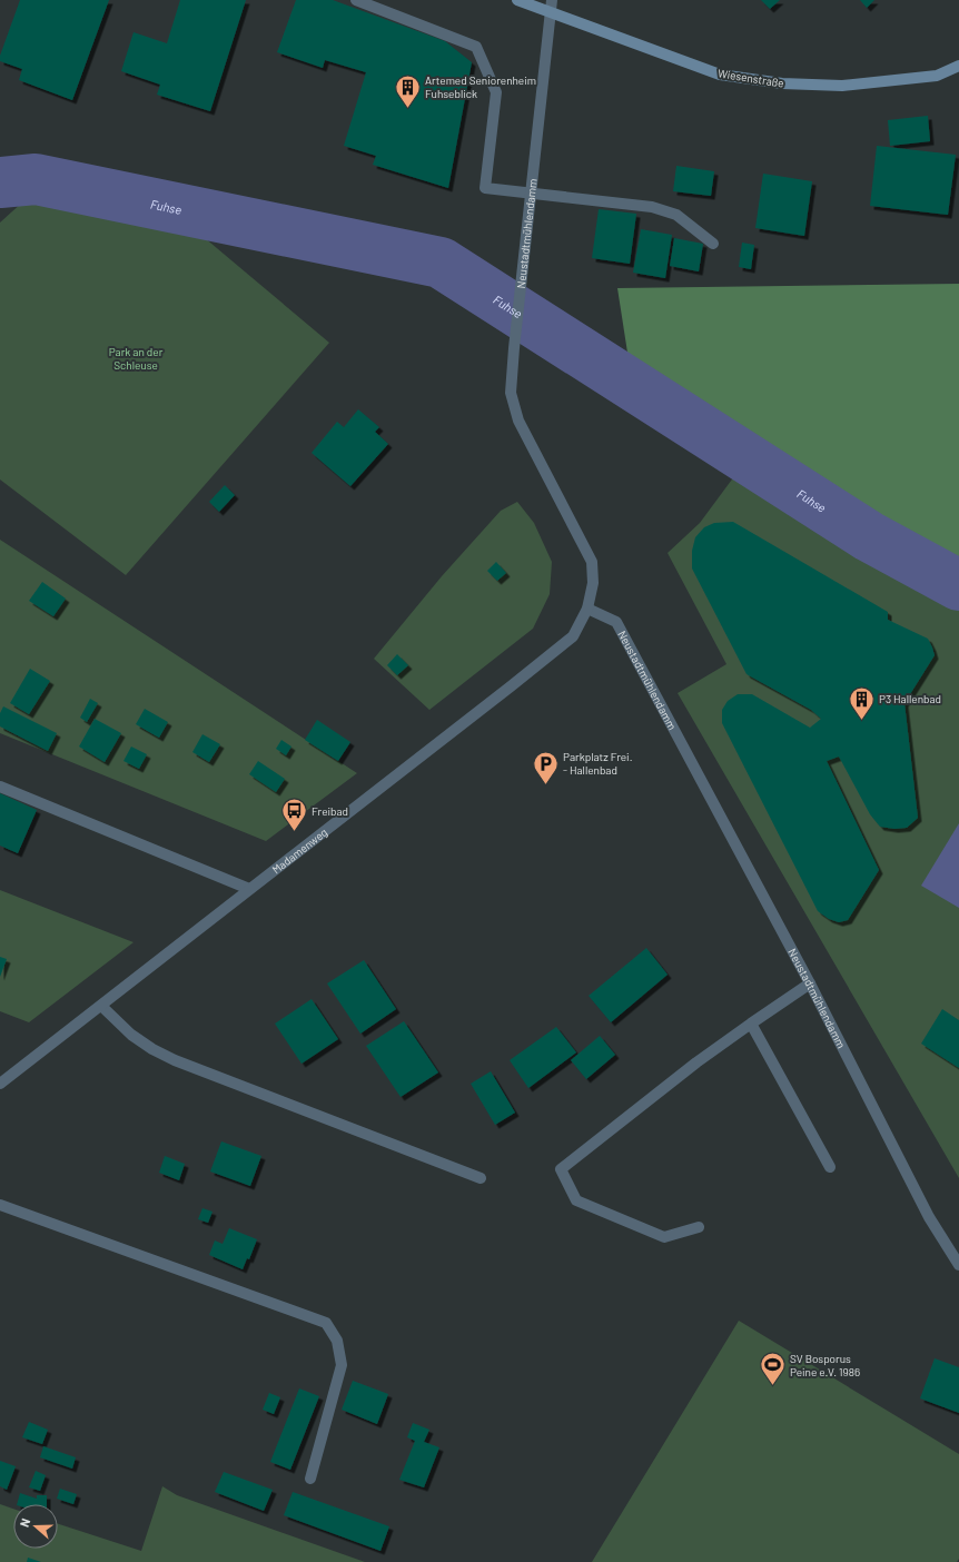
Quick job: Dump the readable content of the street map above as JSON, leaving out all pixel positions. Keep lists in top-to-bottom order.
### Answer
{
  "streets": {
    "street": ["Wiesenstraße", "Neustadtmühlendamm", "Madamenweg"]
  },
  "crossings": [
    ["Wiesenstraße", "Neustadtmühlendamm"],
    ["Neustadtmühlendamm", "Madamenweg"]
  ],
  "water": ["Fuhse"],
  "parks": ["Park an der Schleuse"],
  "places": {
    "building": ["Artemed Seniorenheim Fuhseblick", "P3 Hallenbad"],
    "parking": ["Parkplatz Frei. - Hallenbad"],
    "bus stop": ["Freibad"],
    "sports": ["SV Bosporus Peine e.V. 1986"]
  },
  "north": "left"
}
